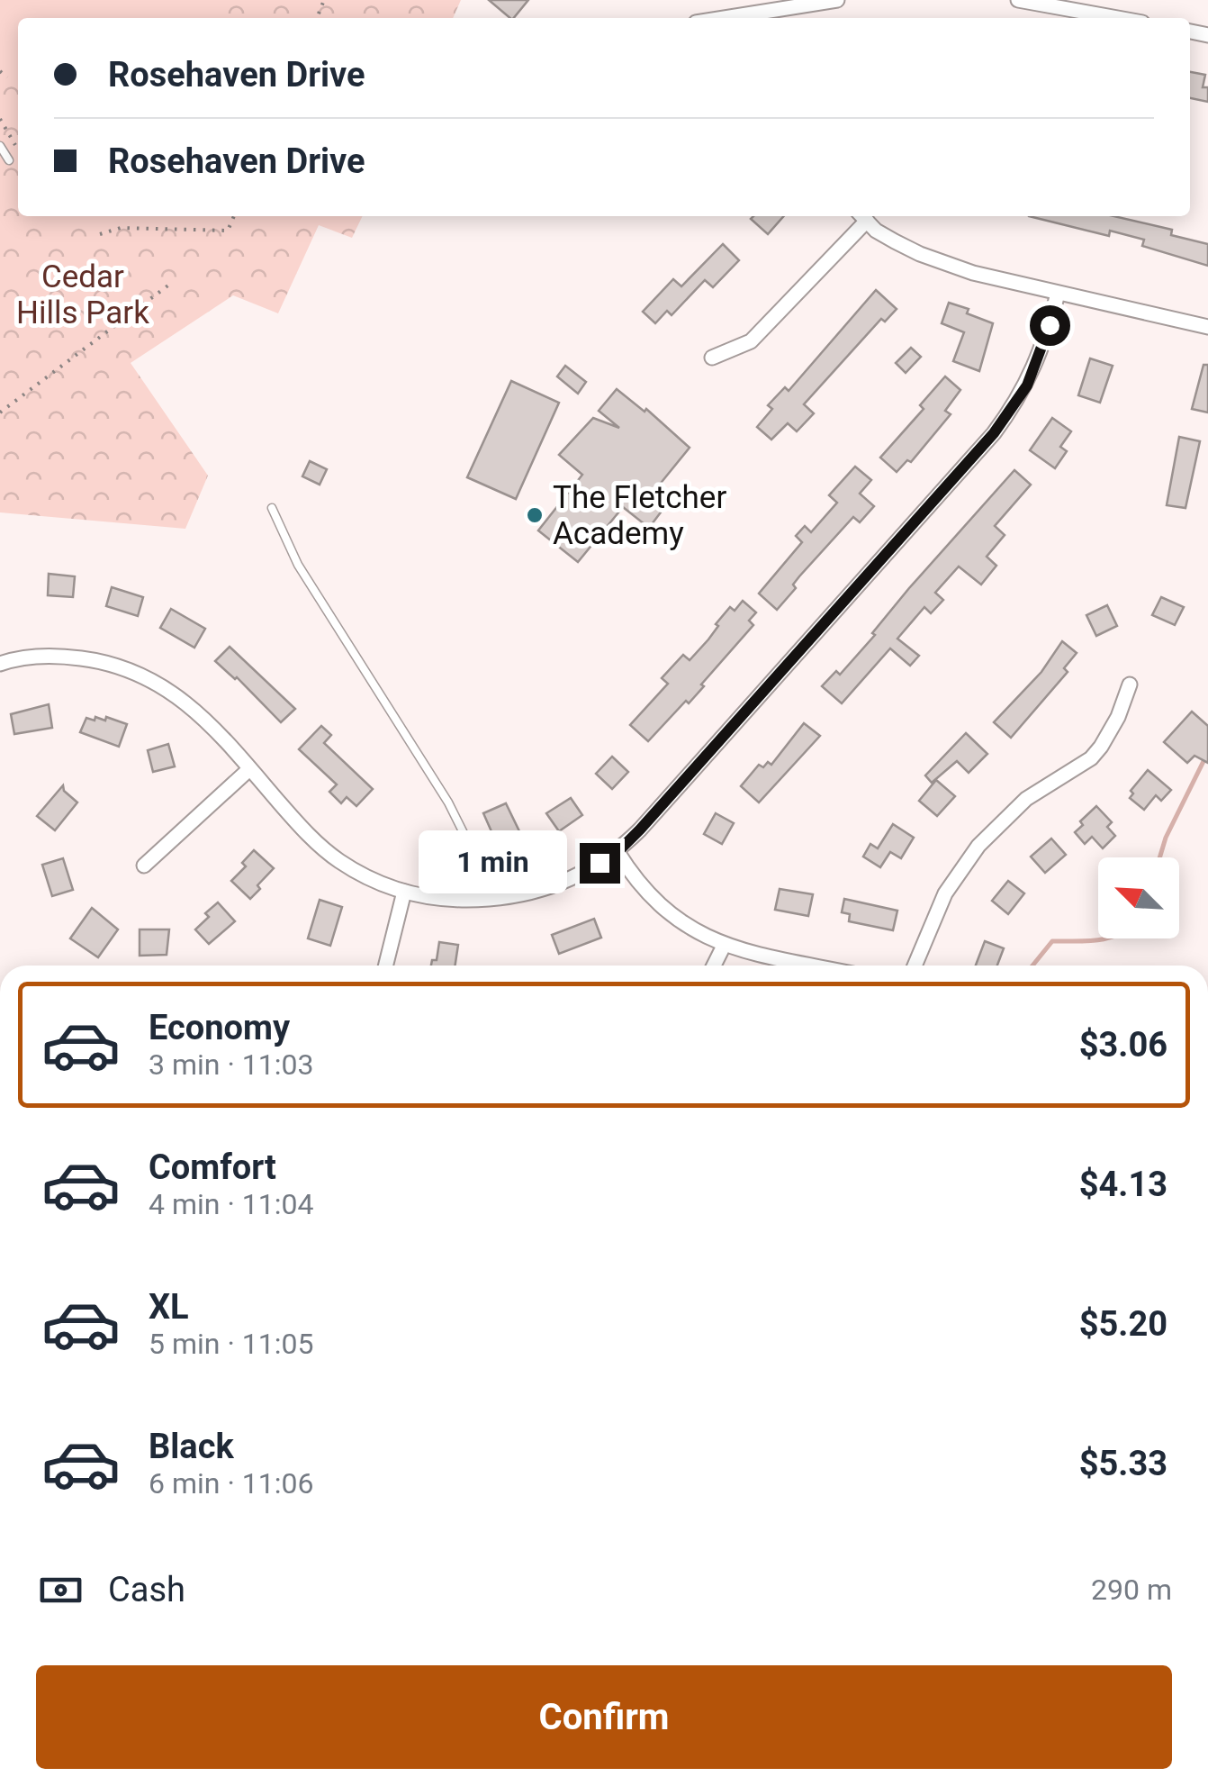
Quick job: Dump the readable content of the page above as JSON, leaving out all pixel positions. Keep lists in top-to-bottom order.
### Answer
{
  "parks": ["Cedar Hills Park"],
  "places": ["The Fletcher Academy"],
  "north": "top left",
  "page": {
    "banner": ["Rosehaven Drive", "Rosehaven Drive"],
    "bubble": "1 min",
    "list": [
      {
        "name": "Economy",
        "note": "3 min · 11:03",
        "value": "$3.06"
      },
      {
        "name": "Comfort",
        "note": "4 min · 11:04",
        "value": "$4.13"
      },
      {
        "name": "XL",
        "note": "5 min · 11:05",
        "value": "$5.20"
      },
      {
        "name": "Black",
        "note": "6 min · 11:06",
        "value": "$5.33"
      }
    ],
    "pay": ["Cash", "290 m"],
    "buttons": "Confirm"
  }
}
